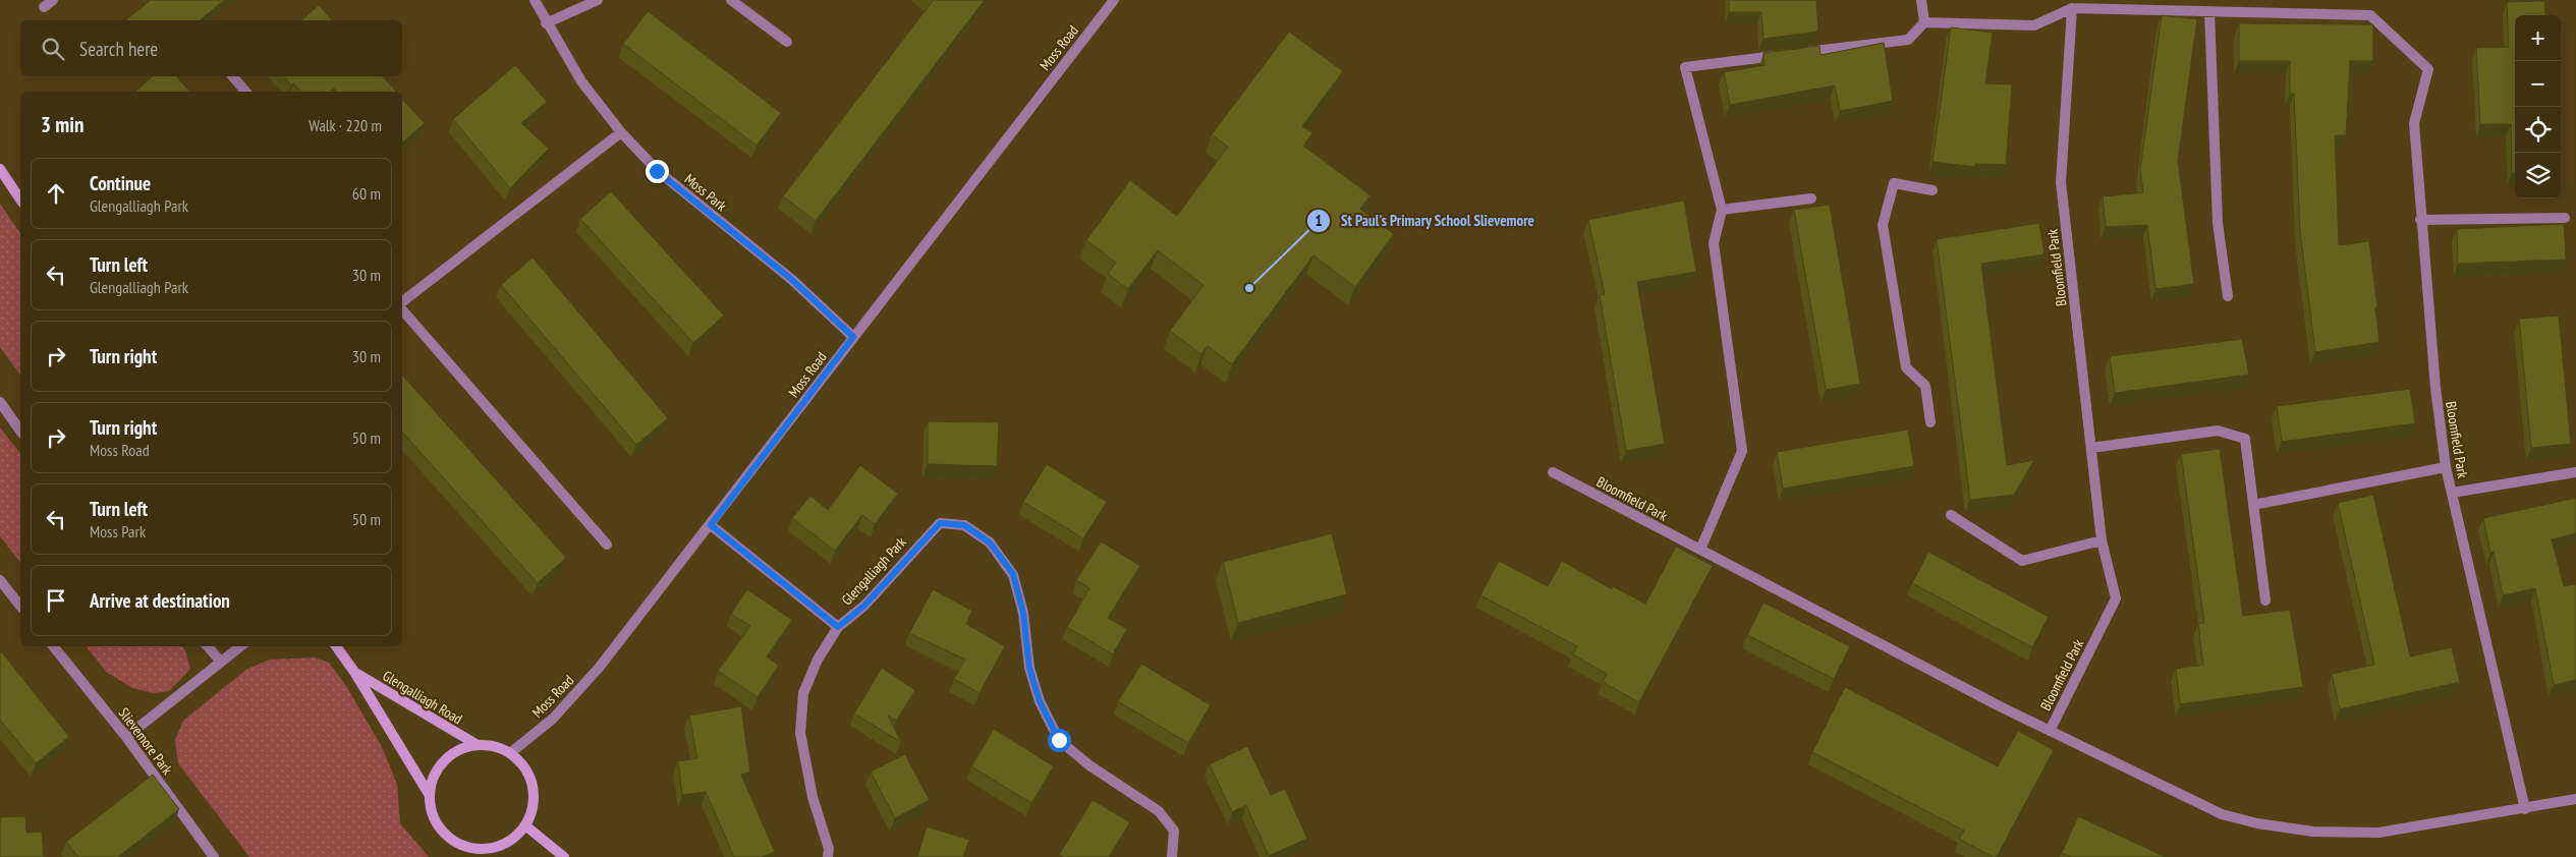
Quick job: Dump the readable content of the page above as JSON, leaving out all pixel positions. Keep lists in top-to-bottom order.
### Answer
{
  "streets": {
    "main road": ["Glengalliagh Road"],
    "street": [
      "Moss Road",
      "Moss Park",
      "Bloomfield Park",
      "Glengalliagh Park",
      "Slievemore Park"
    ]
  },
  "crossings": [
    ["Moss Road", "Moss Park"],
    ["Moss Road", "Glengalliagh Road"]
  ],
  "places": ["St Paul's Primary School Slievemore"],
  "page": {
    "map_buttons": ["+", "−"],
    "search": "Search here",
    "heading": ["3 min", "Walk · 220 m"],
    "list": [
      ["Continue", "Glengalliagh Park", "60 m"],
      ["Turn left", "Glengalliagh Park", "30 m"],
      ["Turn right", "30 m"],
      ["Turn right", "Moss Road", "50 m"],
      ["Turn left", "Moss Park", "50 m"],
      "Arrive at destination"
    ]
  }
}
